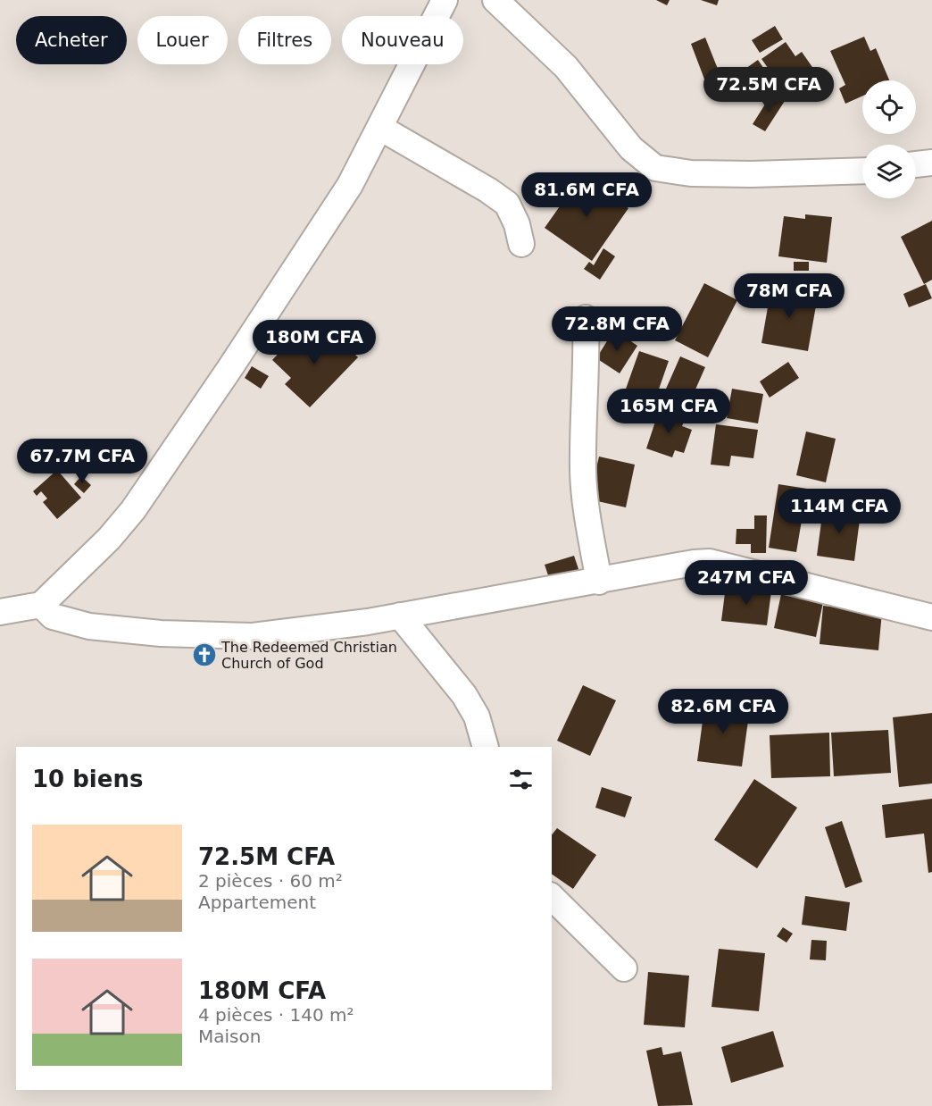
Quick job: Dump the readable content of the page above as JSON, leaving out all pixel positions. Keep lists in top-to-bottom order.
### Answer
{
  "places": {
    "church": ["The Redeemed Christian Church of God"]
  },
  "page": {
    "chip": [
      "Acheter",
      "Louer",
      "Filtres",
      "Nouveau"
    ],
    "price": [
      "72.5M CFA",
      "81.6M CFA",
      "78M CFA",
      "72.8M CFA",
      "180M CFA",
      "165M CFA",
      "67.7M CFA",
      "114M CFA",
      "247M CFA",
      "82.6M CFA"
    ],
    "heading": "10 biens",
    "list": [
      {
        "name": "72.5M CFA",
        "note": "2 pièces · 60 m² · Appartement"
      },
      {
        "name": "180M CFA",
        "note": "4 pièces · 140 m² · Maison"
      }
    ]
  }
}
